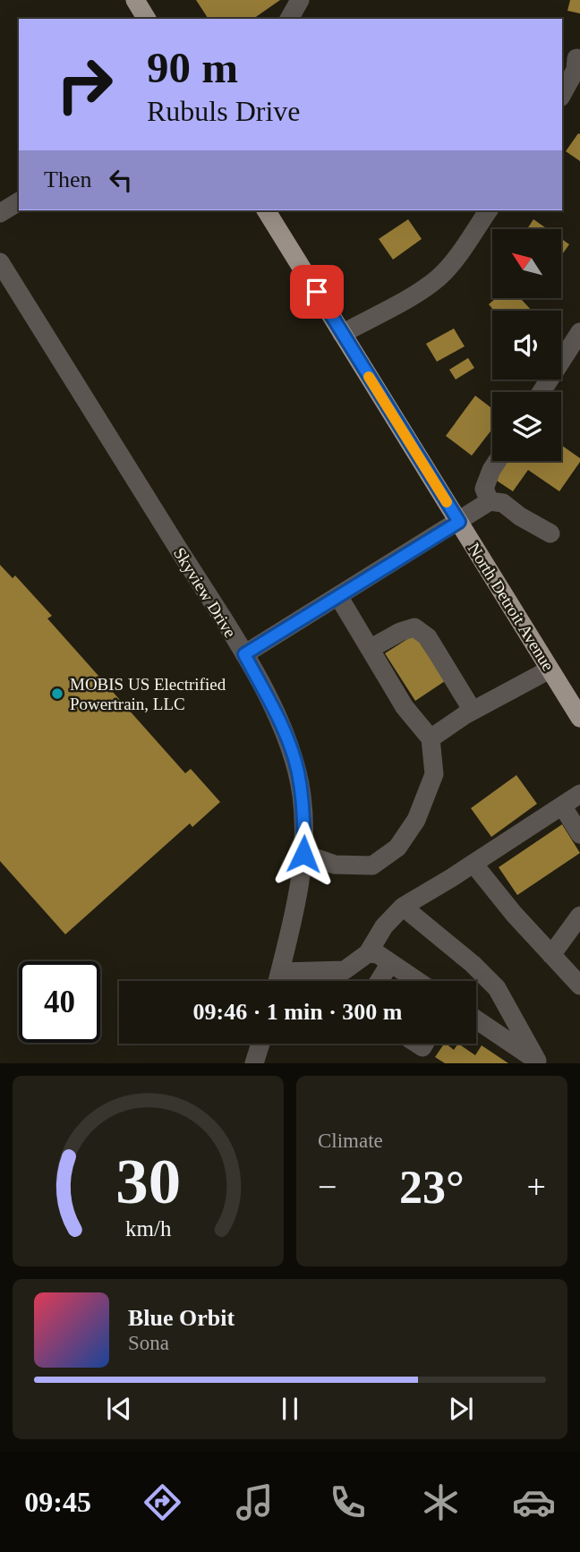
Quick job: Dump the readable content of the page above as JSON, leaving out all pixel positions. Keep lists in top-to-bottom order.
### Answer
{
  "streets": {
    "main road": ["North Detroit Avenue"],
    "street": ["Skyview Drive"]
  },
  "places": ["MOBIS US Electrified Powertrain, LLC"],
  "north": "top left",
  "page": {
    "turn": ["90 m", "Rubuls Drive"],
    "then": "Then",
    "limit": "40",
    "trip": "09:46 · 1 min · 300 m",
    "tile": "Climate",
    "heat": ["−", "23°", "+"],
    "song": ["Blue Orbit", "Sona"],
    "tabs": "09:45",
    "gauge": ["30", "km/h"]
  }
}
